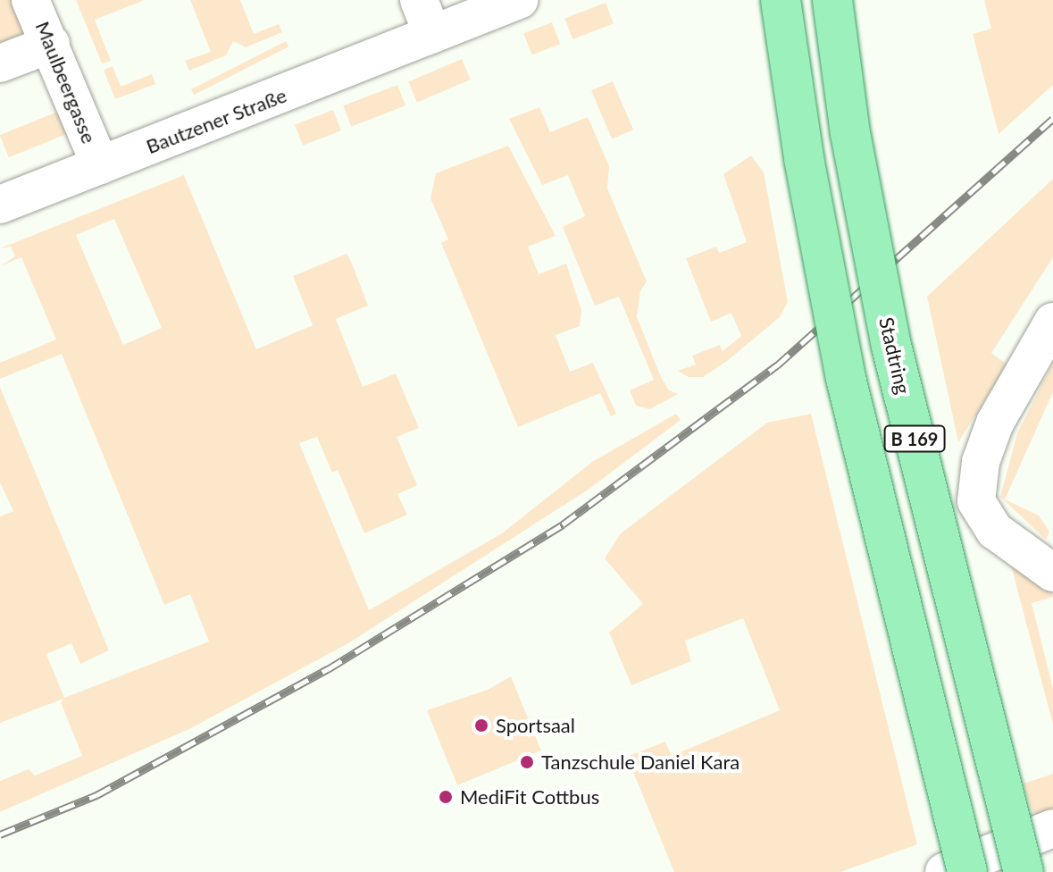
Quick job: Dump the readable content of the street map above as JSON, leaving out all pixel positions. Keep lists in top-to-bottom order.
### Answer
{
  "streets": {
    "main road": ["Stadtring", "B 169"],
    "street": ["Maulbeergasse", "Bautzener Straße"]
  },
  "crossings": [
    ["Maulbeergasse", "Bautzener Straße"]
  ],
  "places": ["Sportsaal", "Tanzschule Daniel Kara", "MediFit Cottbus"]
}
